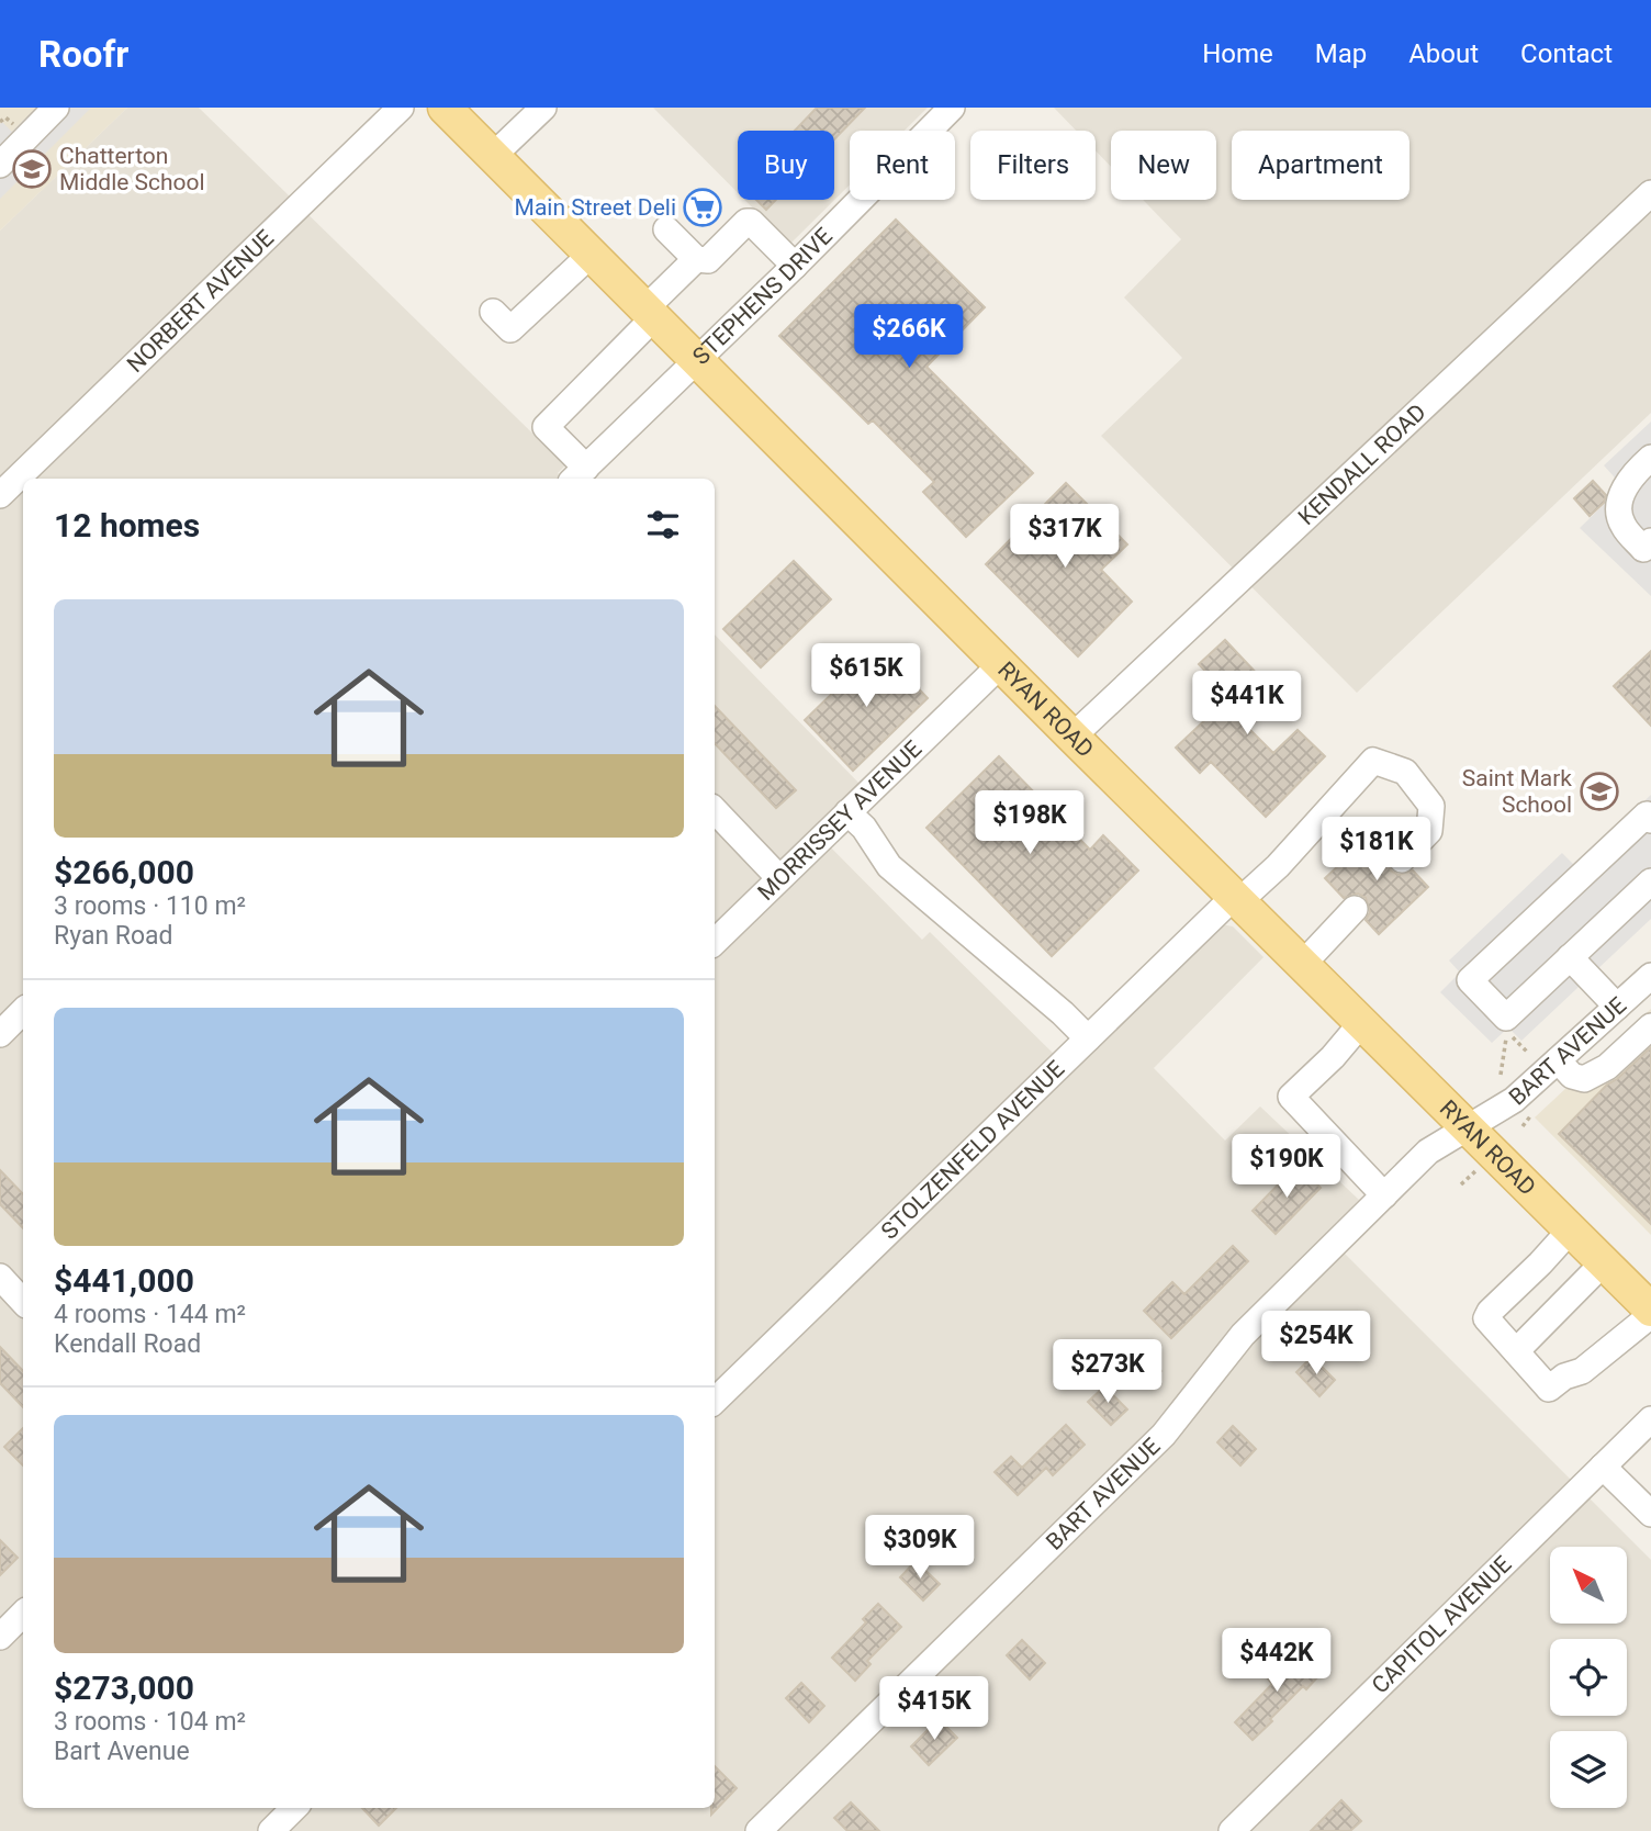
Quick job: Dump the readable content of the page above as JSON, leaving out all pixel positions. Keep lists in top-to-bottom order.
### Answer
{
  "streets": {
    "main road": ["RYAN ROAD"],
    "street": [
      "STEPHENS DRIVE",
      "NORBERT AVENUE",
      "KENDALL ROAD",
      "MORRISSEY AVENUE",
      "BART AVENUE",
      "STOLZENFELD AVENUE",
      "CAPITOL AVENUE"
    ]
  },
  "crossings": [
    ["STEPHENS DRIVE", "RYAN ROAD"],
    ["KENDALL ROAD", "RYAN ROAD"],
    ["RYAN ROAD", "MORRISSEY AVENUE"],
    ["RYAN ROAD", "BART AVENUE"],
    ["RYAN ROAD", "STOLZENFELD AVENUE"]
  ],
  "places": {
    "school or university": ["Chatterton Middle School", "Saint Mark School"],
    "supermarket": ["Main Street Deli"]
  },
  "north": "top left",
  "page": {
    "header": "Roofr",
    "nav": [
      "Home",
      "Map",
      "About",
      "Contact"
    ],
    "chip": [
      "Buy",
      "Rent",
      "Filters",
      "New",
      "Apartment"
    ],
    "price": [
      "$266K",
      "$317K",
      "$615K",
      "$441K",
      "$198K",
      "$181K",
      "$190K",
      "$254K",
      "$273K",
      "$309K",
      "$442K",
      "$415K"
    ],
    "heading": "12 homes",
    "list": [
      {
        "name": "$266,000",
        "note": "3 rooms · 110 m² · Ryan Road"
      },
      {
        "name": "$441,000",
        "note": "4 rooms · 144 m² · Kendall Road"
      },
      {
        "name": "$273,000",
        "note": "3 rooms · 104 m² · Bart Avenue"
      }
    ]
  }
}
